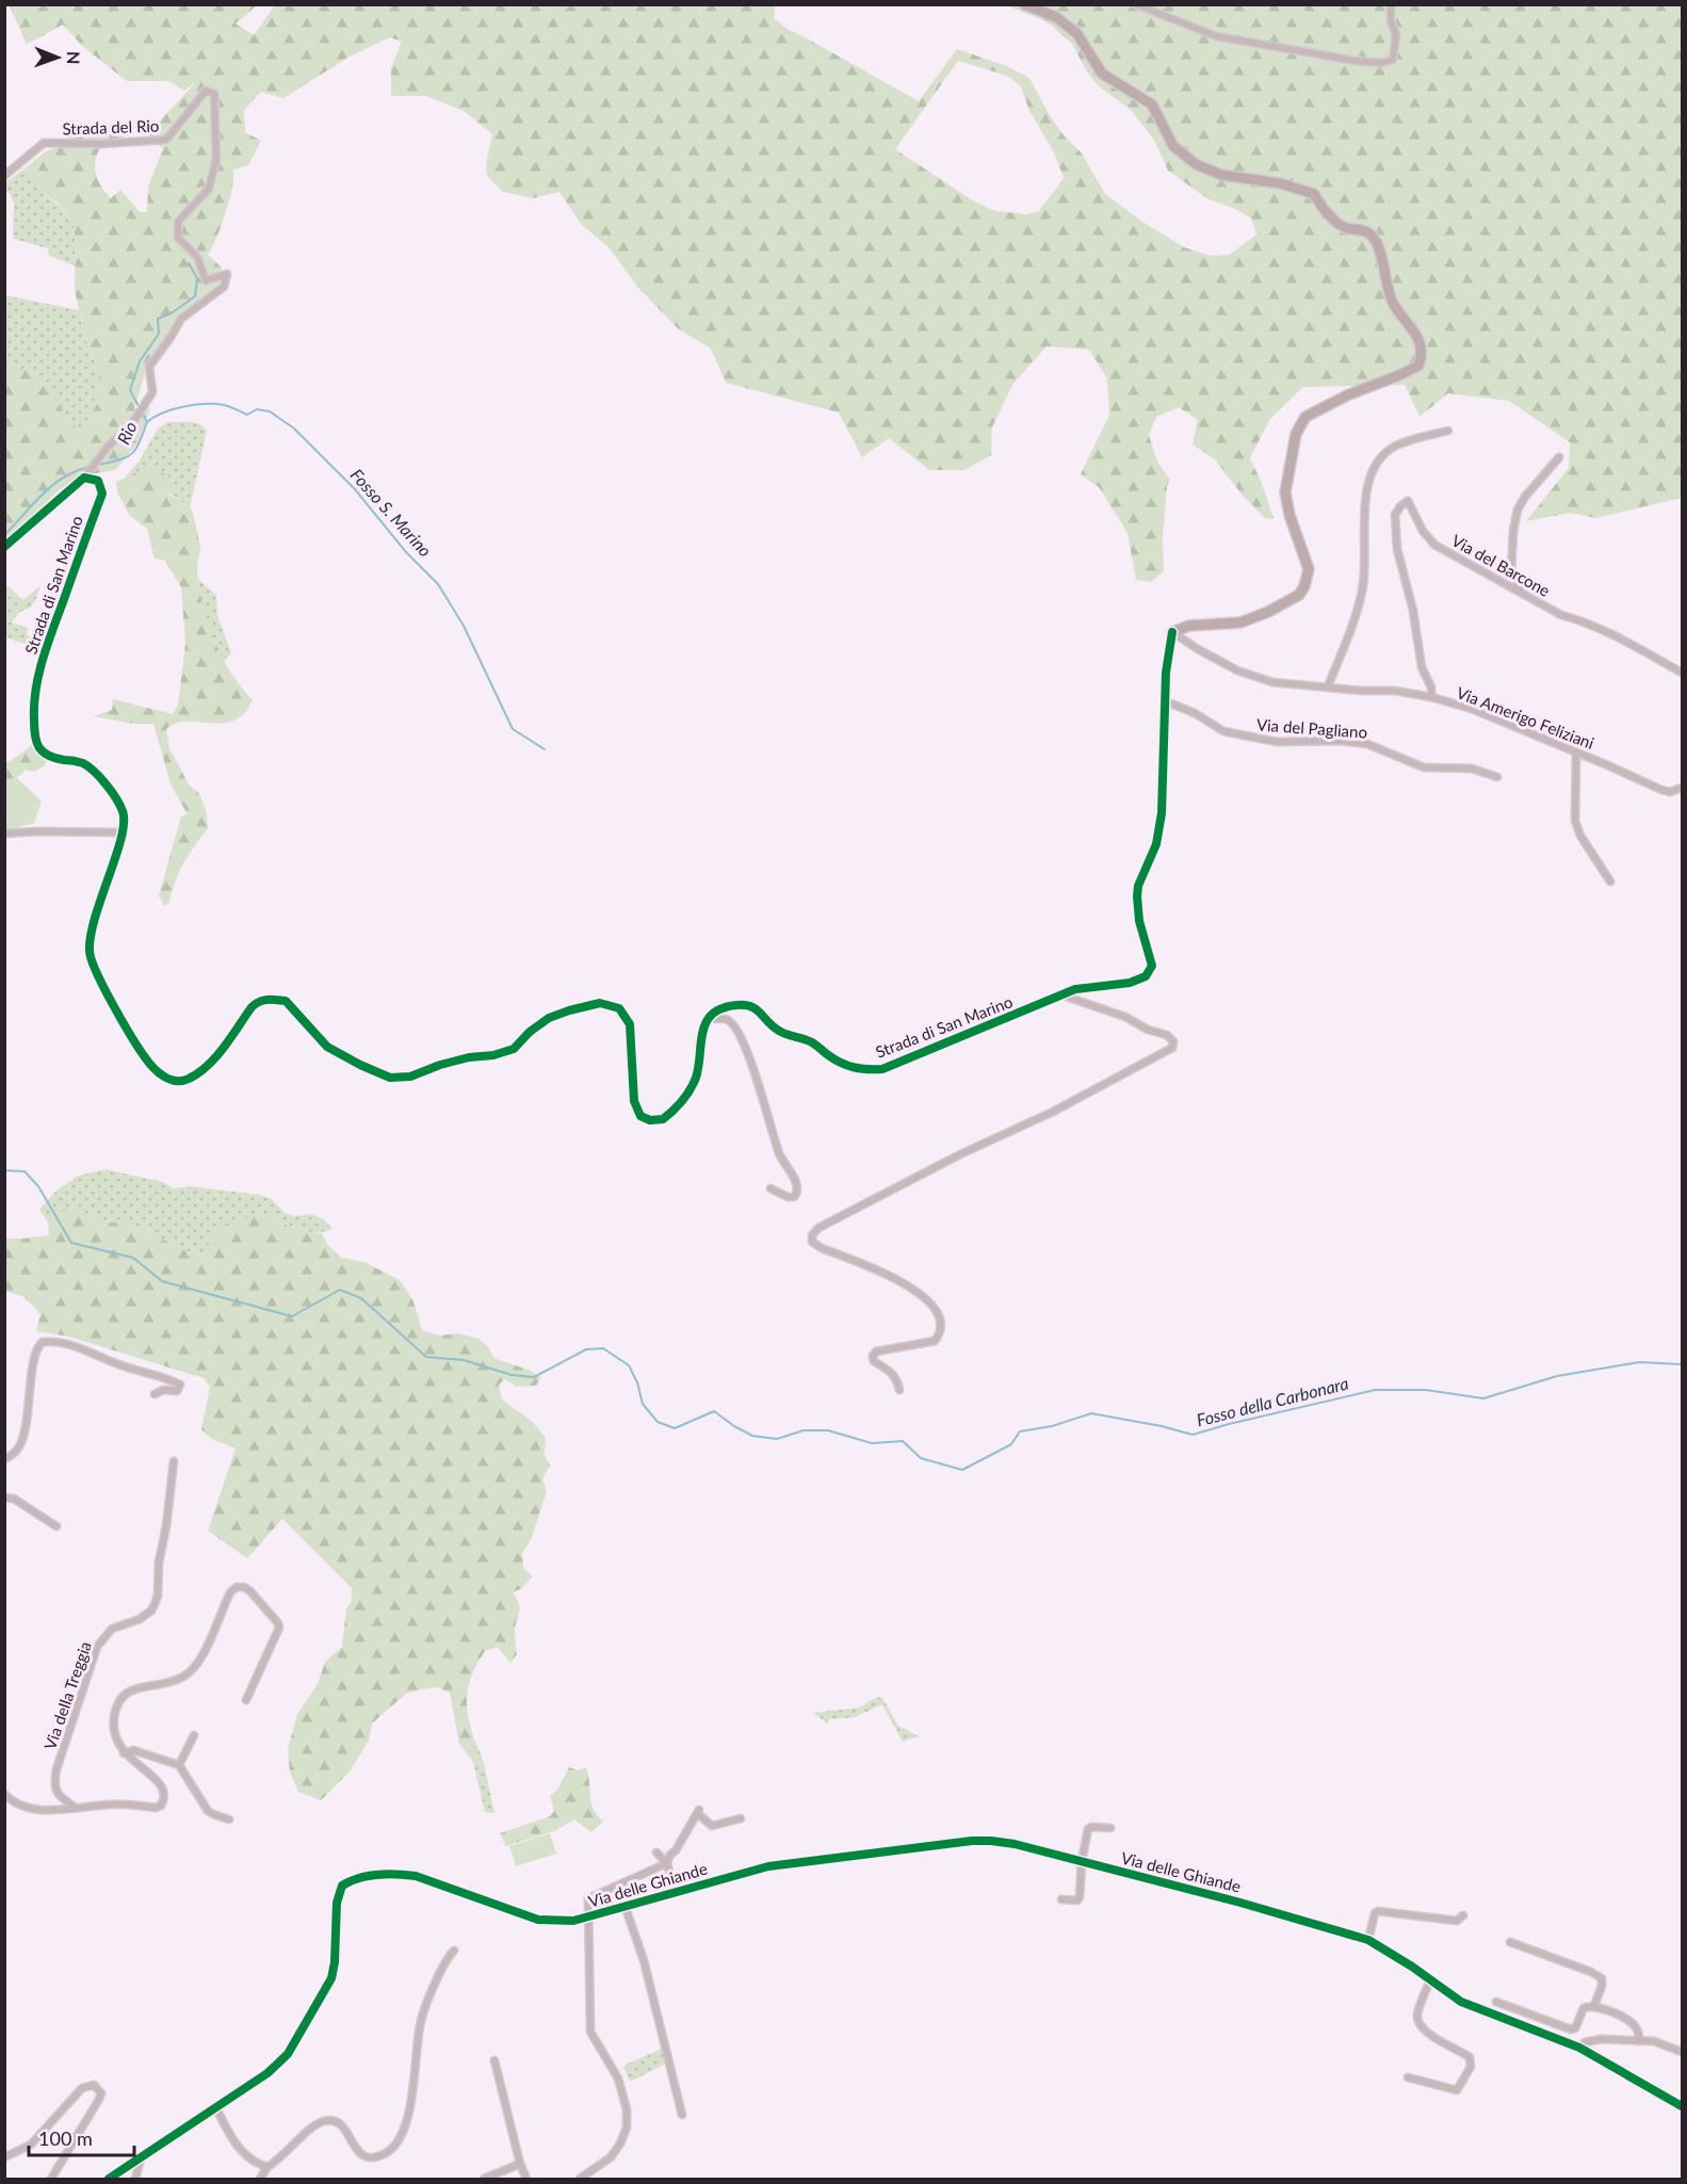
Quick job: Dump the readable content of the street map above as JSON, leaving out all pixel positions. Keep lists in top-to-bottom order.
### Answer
{
  "streets": {
    "street": [
      "Strada del Rio",
      "Via del Barcone",
      "Strada di San Marino",
      "Via Amerigo Feliziani",
      "Via del Pagliano",
      "Via della Treggia",
      "Via delle Ghiande"
    ]
  },
  "crossings": [
    ["Strada del Rio", "Strada di San Marino"],
    ["Via del Barcone", "Via Amerigo Feliziani"],
    ["Strada di San Marino", "Via Amerigo Feliziani"],
    ["Strada di San Marino", "Via del Pagliano"]
  ],
  "water": ["Rio", "Fosso S. Marino", "Fosso della Carbonara"],
  "scale_bar": "100 m",
  "north": "right"
}
